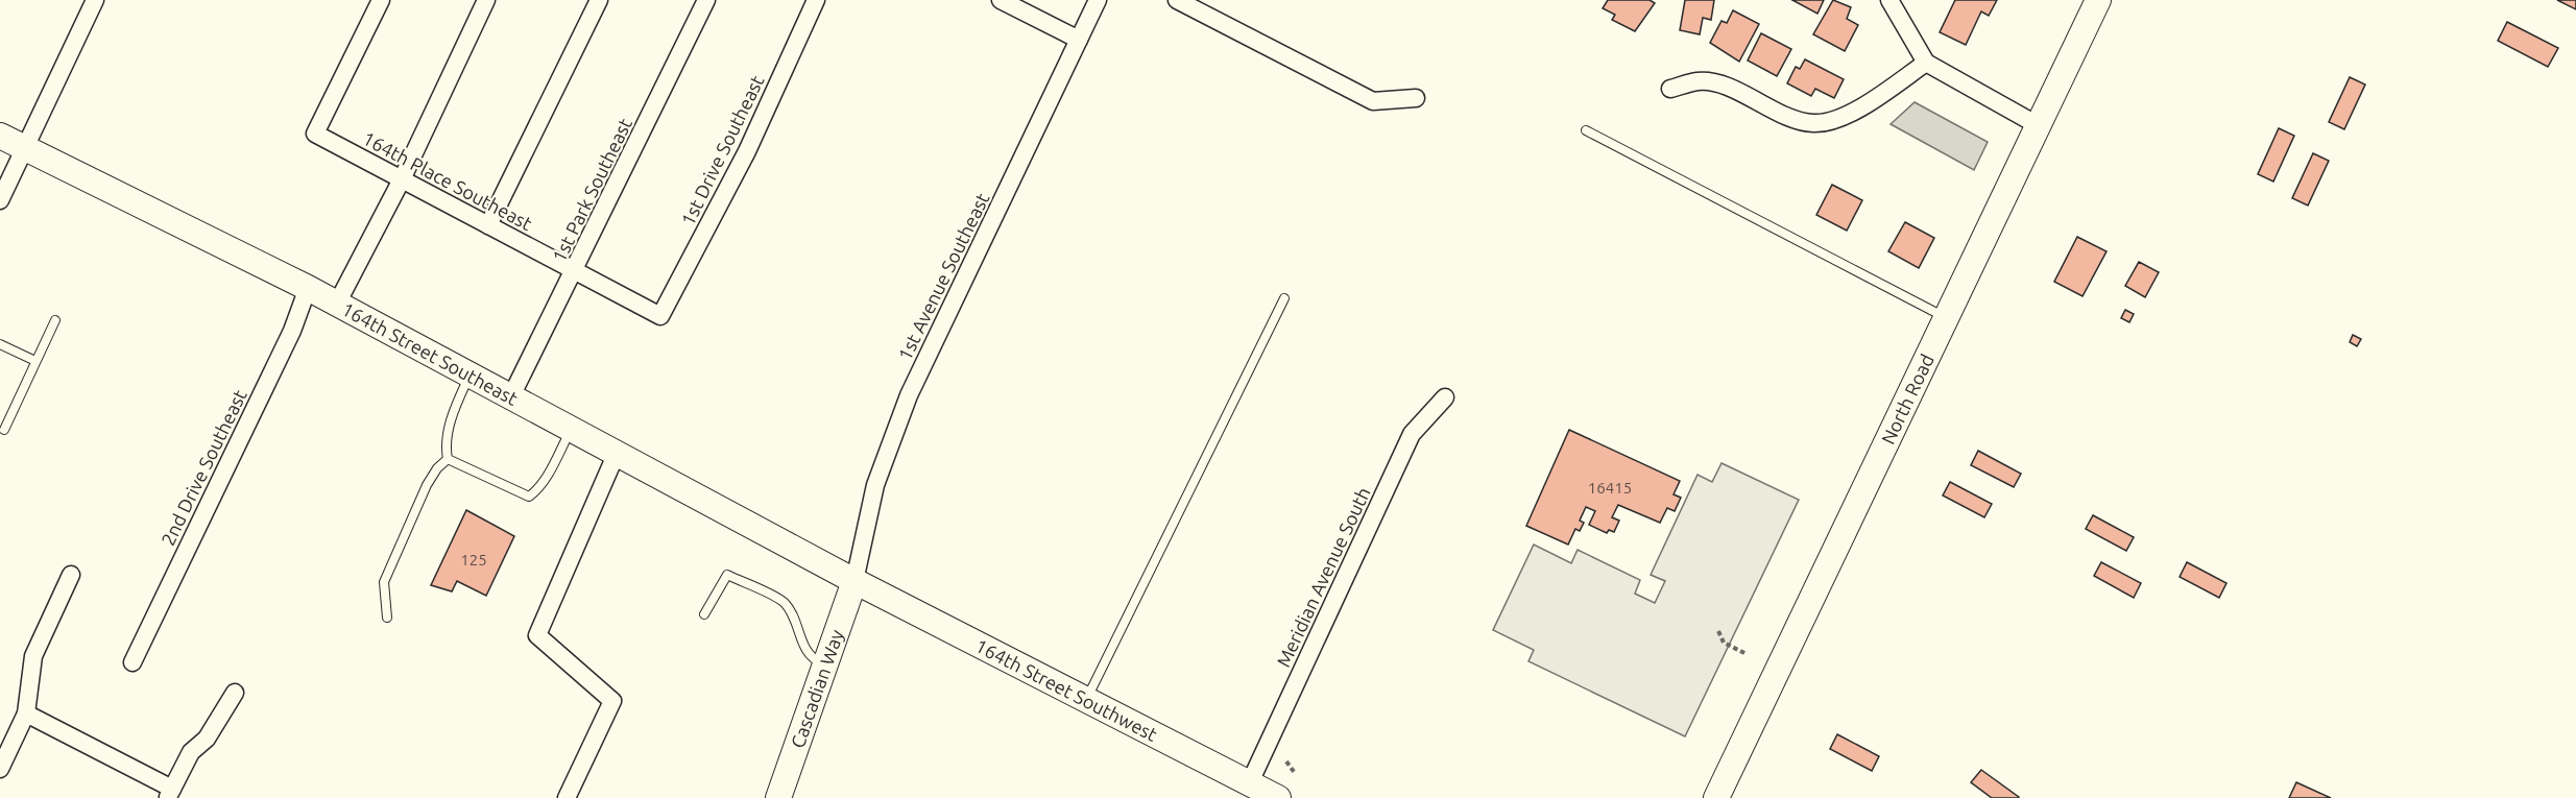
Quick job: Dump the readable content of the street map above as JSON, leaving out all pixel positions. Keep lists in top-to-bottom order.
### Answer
{
  "streets": {
    "main road": [
      "164th Street Southeast",
      "North Road",
      "164th Street Southwest",
      "Cascadian Way"
    ],
    "street": [
      "1st Drive Southeast",
      "164th Place Southeast",
      "1st Park Southeast",
      "1st Avenue Southeast",
      "2nd Drive Southeast",
      "Meridian Avenue South"
    ]
  },
  "crossings": [
    ["1st Drive Southeast", "164th Place Southeast"],
    ["164th Place Southeast", "1st Park Southeast"],
    ["1st Park Southeast", "164th Street Southeast"],
    ["1st Avenue Southeast", "164th Street Southeast"],
    ["1st Avenue Southeast", "164th Street Southwest"],
    ["1st Avenue Southeast", "Cascadian Way"],
    ["164th Street Southeast", "2nd Drive Southeast"],
    ["164th Street Southeast", "164th Street Southwest"],
    ["164th Street Southeast", "Cascadian Way"],
    ["Meridian Avenue South", "164th Street Southwest"],
    ["164th Street Southwest", "Cascadian Way"]
  ],
  "house_numbers": ["16415", "125"]
}
